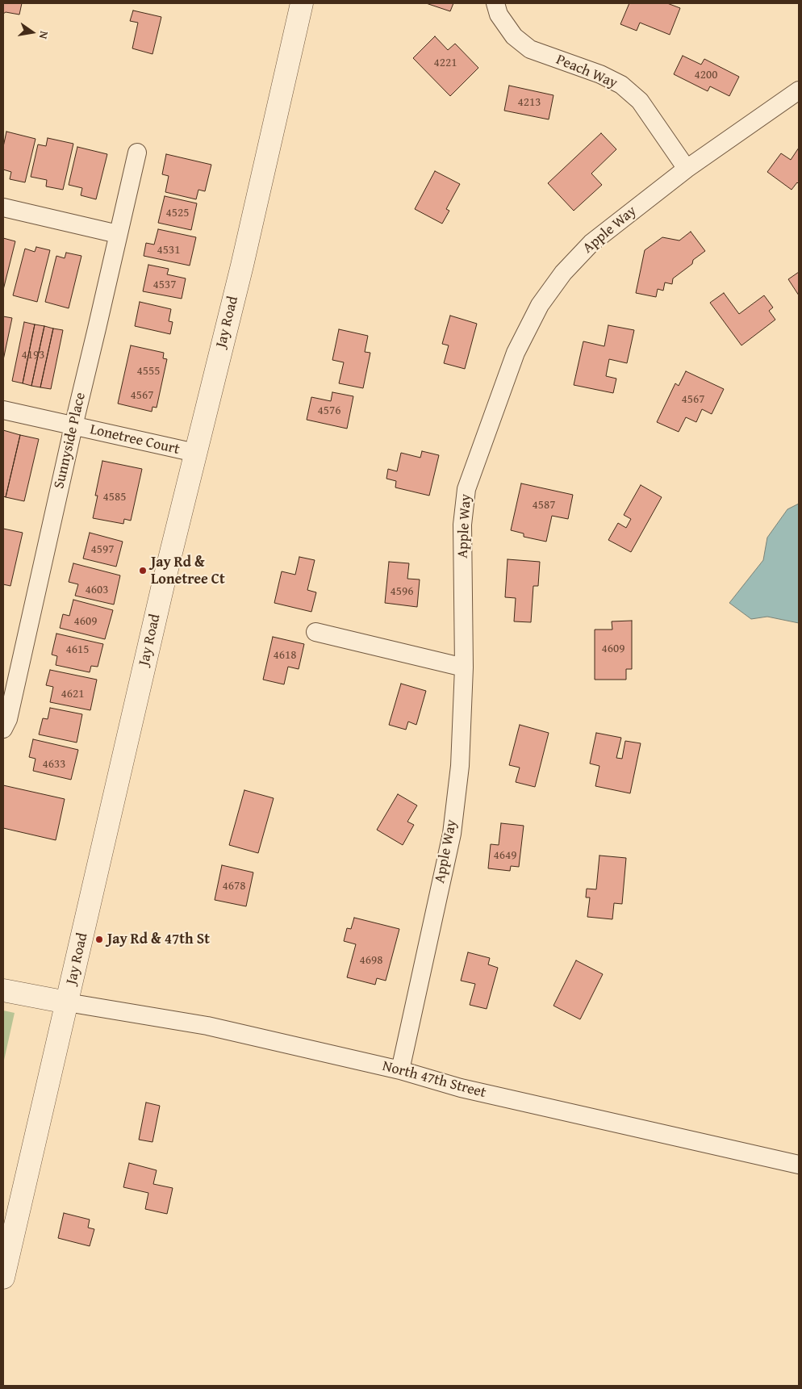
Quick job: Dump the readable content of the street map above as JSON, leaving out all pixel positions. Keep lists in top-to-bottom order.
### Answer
{
  "streets": {
    "street": [
      "Peach Way",
      "Apple Way",
      "Jay Road",
      "Lonetree Court",
      "Sunnyside Place",
      "North 47th Street"
    ]
  },
  "crossings": [
    ["Peach Way", "Apple Way"],
    ["Apple Way", "North 47th Street"],
    ["Jay Road", "Lonetree Court"],
    ["Jay Road", "North 47th Street"],
    ["Lonetree Court", "Sunnyside Place"]
  ],
  "places": ["Jay Rd & Lonetree Ct", "Jay Rd & 47th St"],
  "house_numbers": [
    "4221",
    "4200",
    "4213",
    "4525",
    "4531",
    "4537",
    "4193",
    "4555",
    "4567",
    "4567",
    "4576",
    "4585",
    "4587",
    "4597",
    "4603",
    "4596",
    "4609",
    "4609",
    "4615",
    "4618",
    "4621",
    "4633",
    "4649",
    "4678",
    "4698"
  ],
  "north": "right"
}
